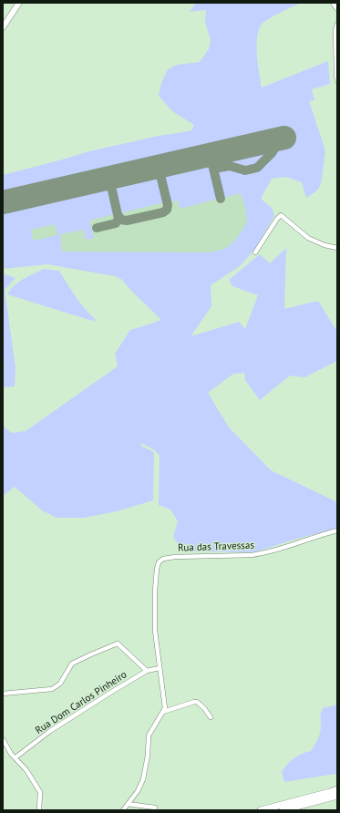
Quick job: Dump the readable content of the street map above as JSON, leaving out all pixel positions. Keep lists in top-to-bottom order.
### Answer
{
  "streets": {
    "street": ["Rua das Travessas", "Rua Dom Carlos Pinheiro"]
  },
  "crossings": [
    ["Rua das Travessas", "Rua Dom Carlos Pinheiro"]
  ]
}
